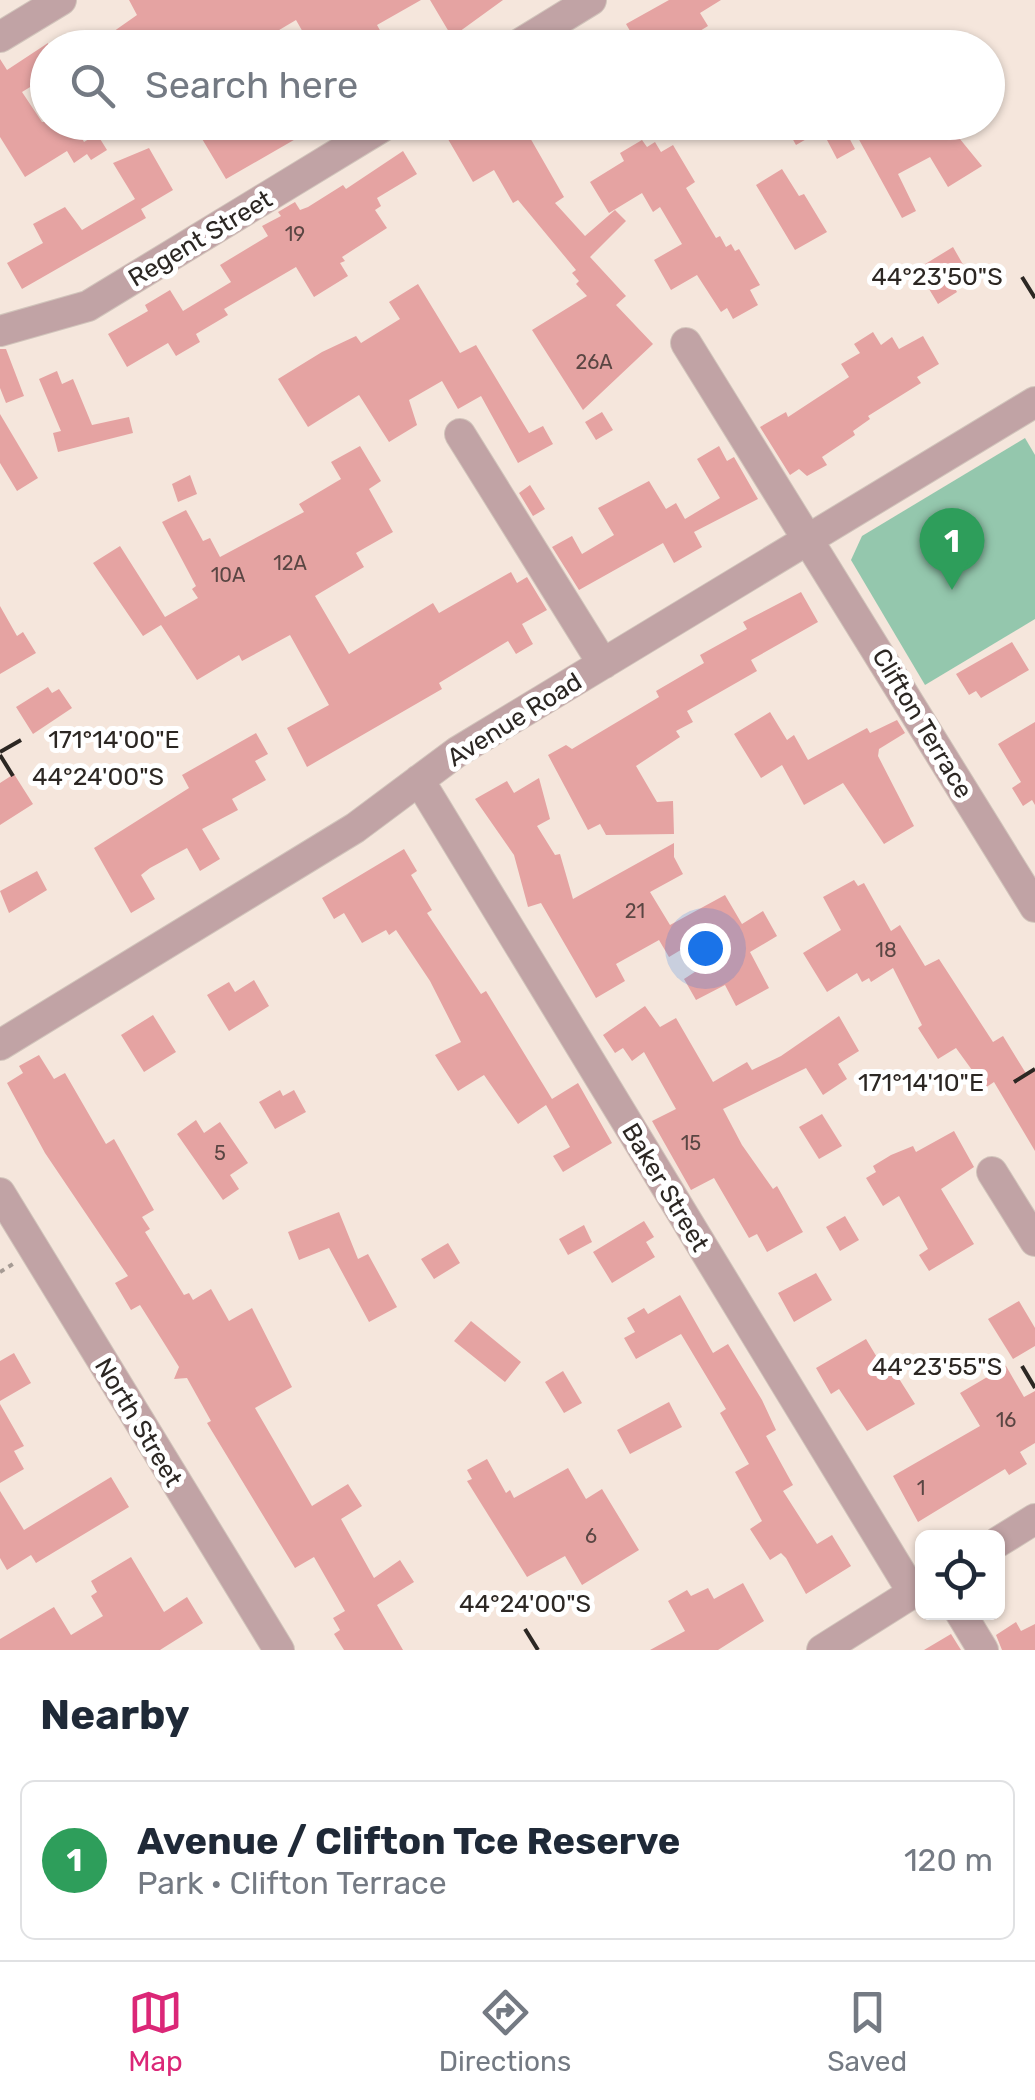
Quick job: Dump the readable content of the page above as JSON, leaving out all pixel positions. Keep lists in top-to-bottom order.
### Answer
{
  "streets": {
    "street": [
      "Regent Street",
      "Avenue Road",
      "Clifton Terrace",
      "Baker Street",
      "North Street"
    ]
  },
  "crossings": [
    ["Avenue Road", "Clifton Terrace"],
    ["Avenue Road", "Baker Street"]
  ],
  "house_numbers": [
    "19",
    "26A",
    "12A",
    "10A",
    "21",
    "18",
    "15",
    "5",
    "16",
    "1",
    "6"
  ],
  "page": {
    "search": "Search here",
    "pins": "1",
    "heading": "Nearby",
    "list": [
      {
        "mark": "1",
        "name": "Avenue / Clifton Tce Reserve",
        "note": "Park · Clifton Terrace",
        "value": "120 m"
      }
    ],
    "nav": ["Map", "Directions", "Saved"]
  },
  "coordinates": [
    "44°23'50\"S",
    "171°14'00\"E",
    "44°24'00\"S",
    "171°14'10\"E",
    "44°23'55\"S"
  ]
}
